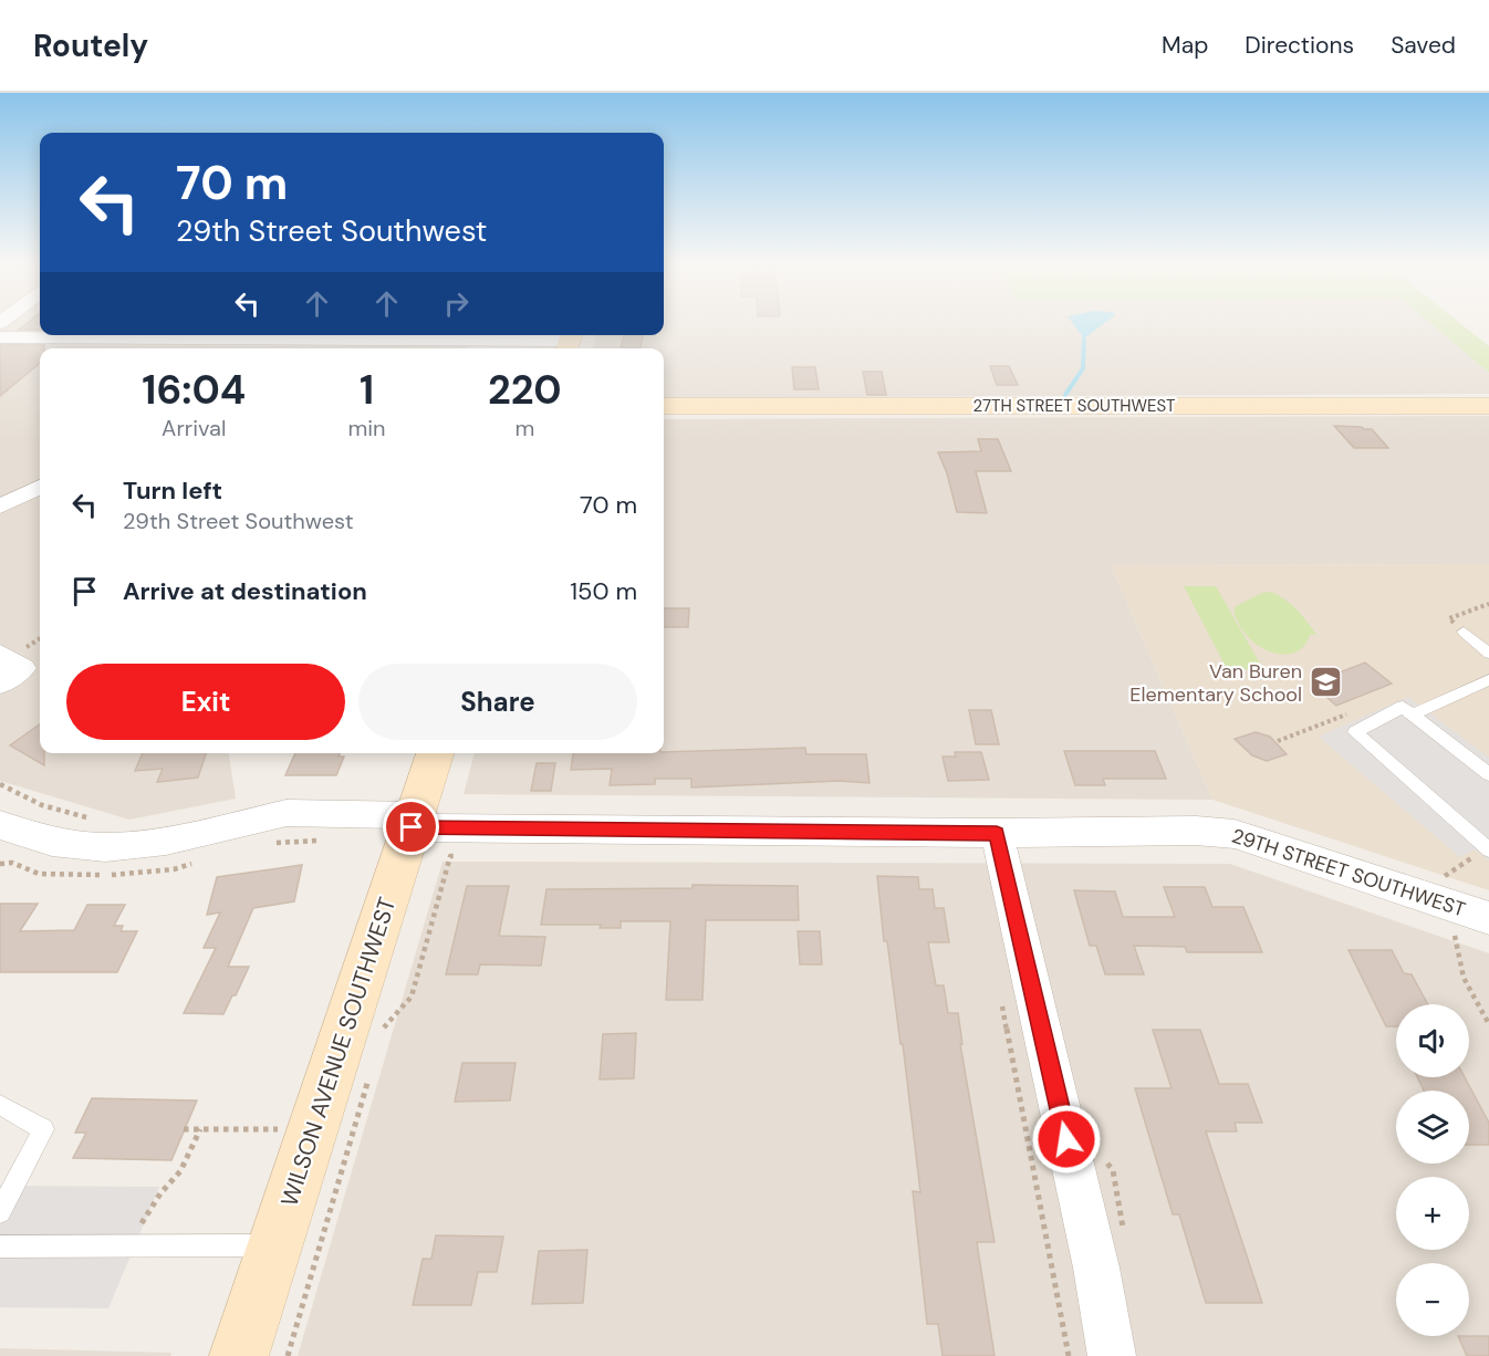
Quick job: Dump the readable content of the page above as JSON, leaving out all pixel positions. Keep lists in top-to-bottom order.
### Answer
{
  "streets": {
    "street": ["27TH STREET SOUTHWEST", "29TH STREET SOUTHWEST", "WILSON AVENUE SOUTHWEST"]
  },
  "crossings": [
    ["29TH STREET SOUTHWEST", "WILSON AVENUE SOUTHWEST"]
  ],
  "places": {
    "school or university": ["Van Buren Elementary School"]
  },
  "page": {
    "header": "Routely",
    "nav": ["Map", "Directions", "Saved"],
    "turn": ["70 m", "29th Street Southwest"],
    "eta": [
      "16:04",
      "Arrival",
      "1",
      "min",
      "220",
      "m"
    ],
    "list": [
      {
        "name": "Turn left",
        "note": "29th Street Southwest",
        "value": "70 m"
      },
      {
        "name": "Arrive at destination",
        "value": "150 m"
      }
    ],
    "buttons": ["Exit", "Share"],
    "map_buttons": ["+", "−"]
  }
}
